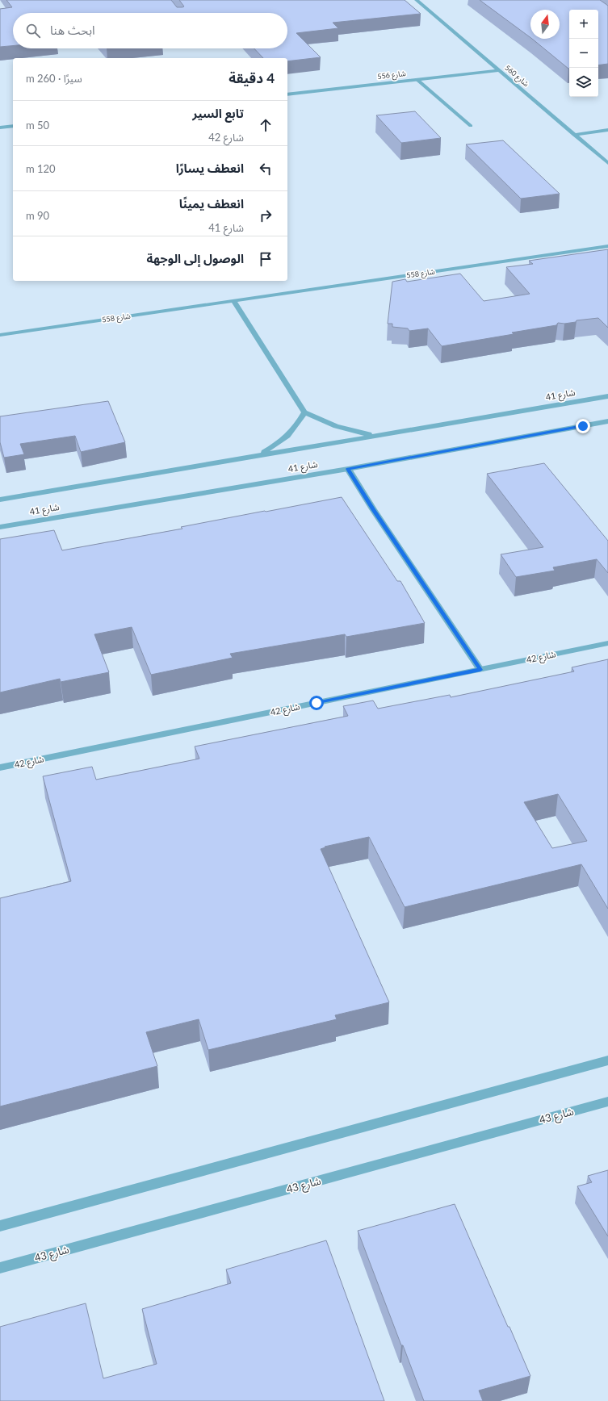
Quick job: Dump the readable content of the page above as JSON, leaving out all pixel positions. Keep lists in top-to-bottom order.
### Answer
{
  "streets": {
    "street": [
      "شارع 556",
      "شارع 560",
      "شارع 558",
      "شارع 41",
      "شارع 42",
      "شارع 43"
    ]
  },
  "crossings": [
    ["شارع 556", "شارع 560"]
  ],
  "north": "top",
  "page": {
    "map_buttons": ["+", "−"],
    "search": "ابحث هنا",
    "heading": ["4 دقيقة", "سيرًا · 260 m"],
    "list": [
      ["تابع السير", "شارع 42", "50 m"],
      ["انعطف يسارًا", "120 m"],
      ["انعطف يمينًا", "شارع 41", "90 m"],
      "الوصول إلى الوجهة"
    ]
  }
}
